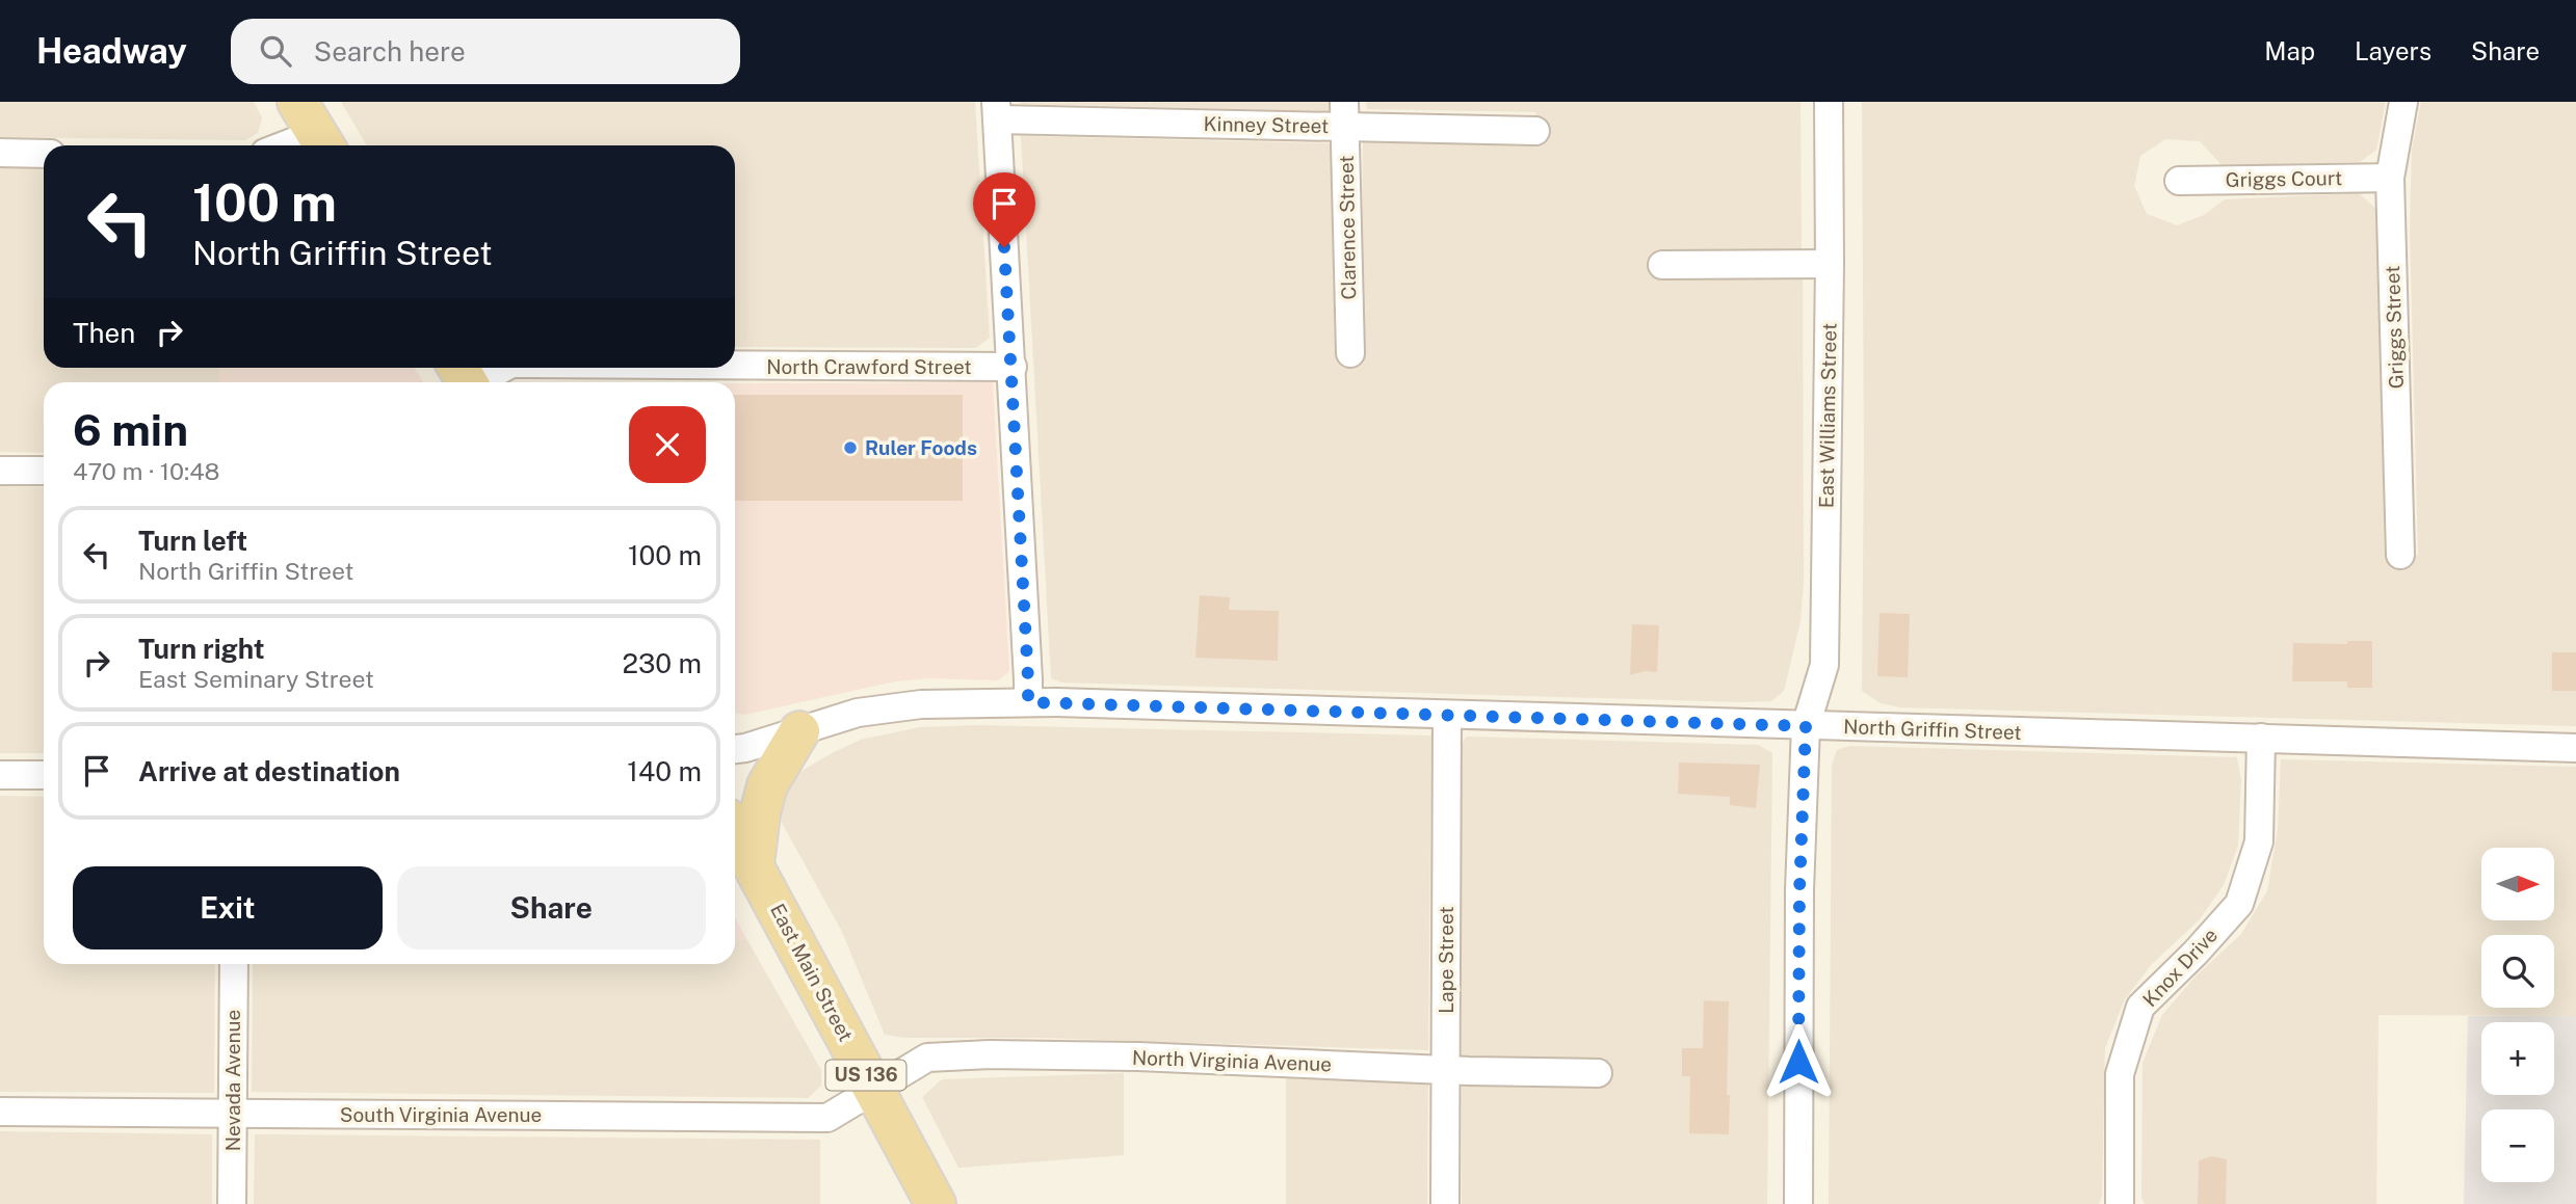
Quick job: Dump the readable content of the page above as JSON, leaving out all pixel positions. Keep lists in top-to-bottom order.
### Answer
{
  "streets": {
    "main road": ["East Main Street", "US 136"],
    "street": [
      "Kinney Street",
      "Griggs Court",
      "Clarence Street",
      "Griggs Street",
      "North Crawford Street",
      "East Williams Street",
      "North Griffin Street",
      "Lape Street",
      "Knox Drive",
      "North Virginia Avenue",
      "Nevada Avenue",
      "South Virginia Avenue"
    ]
  },
  "crossings": [
    ["Kinney Street", "Clarence Street"],
    ["Griggs Court", "Griggs Street"],
    ["East Williams Street", "North Griffin Street"],
    ["North Griffin Street", "Lape Street"],
    ["North Griffin Street", "Knox Drive"],
    ["Lape Street", "North Virginia Avenue"],
    ["East Main Street", "North Virginia Avenue"],
    ["East Main Street", "South Virginia Avenue"],
    ["North Virginia Avenue", "South Virginia Avenue"],
    ["Nevada Avenue", "South Virginia Avenue"]
  ],
  "places": ["Ruler Foods"],
  "north": "right",
  "page": {
    "header": "Headway",
    "search": "Search here",
    "nav": ["Map", "Layers", "Share"],
    "turn": ["100 m", "North Griffin Street"],
    "then": "Then",
    "heading": ["6 min", "470 m · 10:48"],
    "list": [
      {
        "name": "Turn left",
        "note": "North Griffin Street",
        "value": "100 m"
      },
      {
        "name": "Turn right",
        "note": "East Seminary Street",
        "value": "230 m"
      },
      {
        "name": "Arrive at destination",
        "value": "140 m"
      }
    ],
    "map_buttons": ["+", "−"],
    "buttons": ["Exit", "Share"]
  }
}
